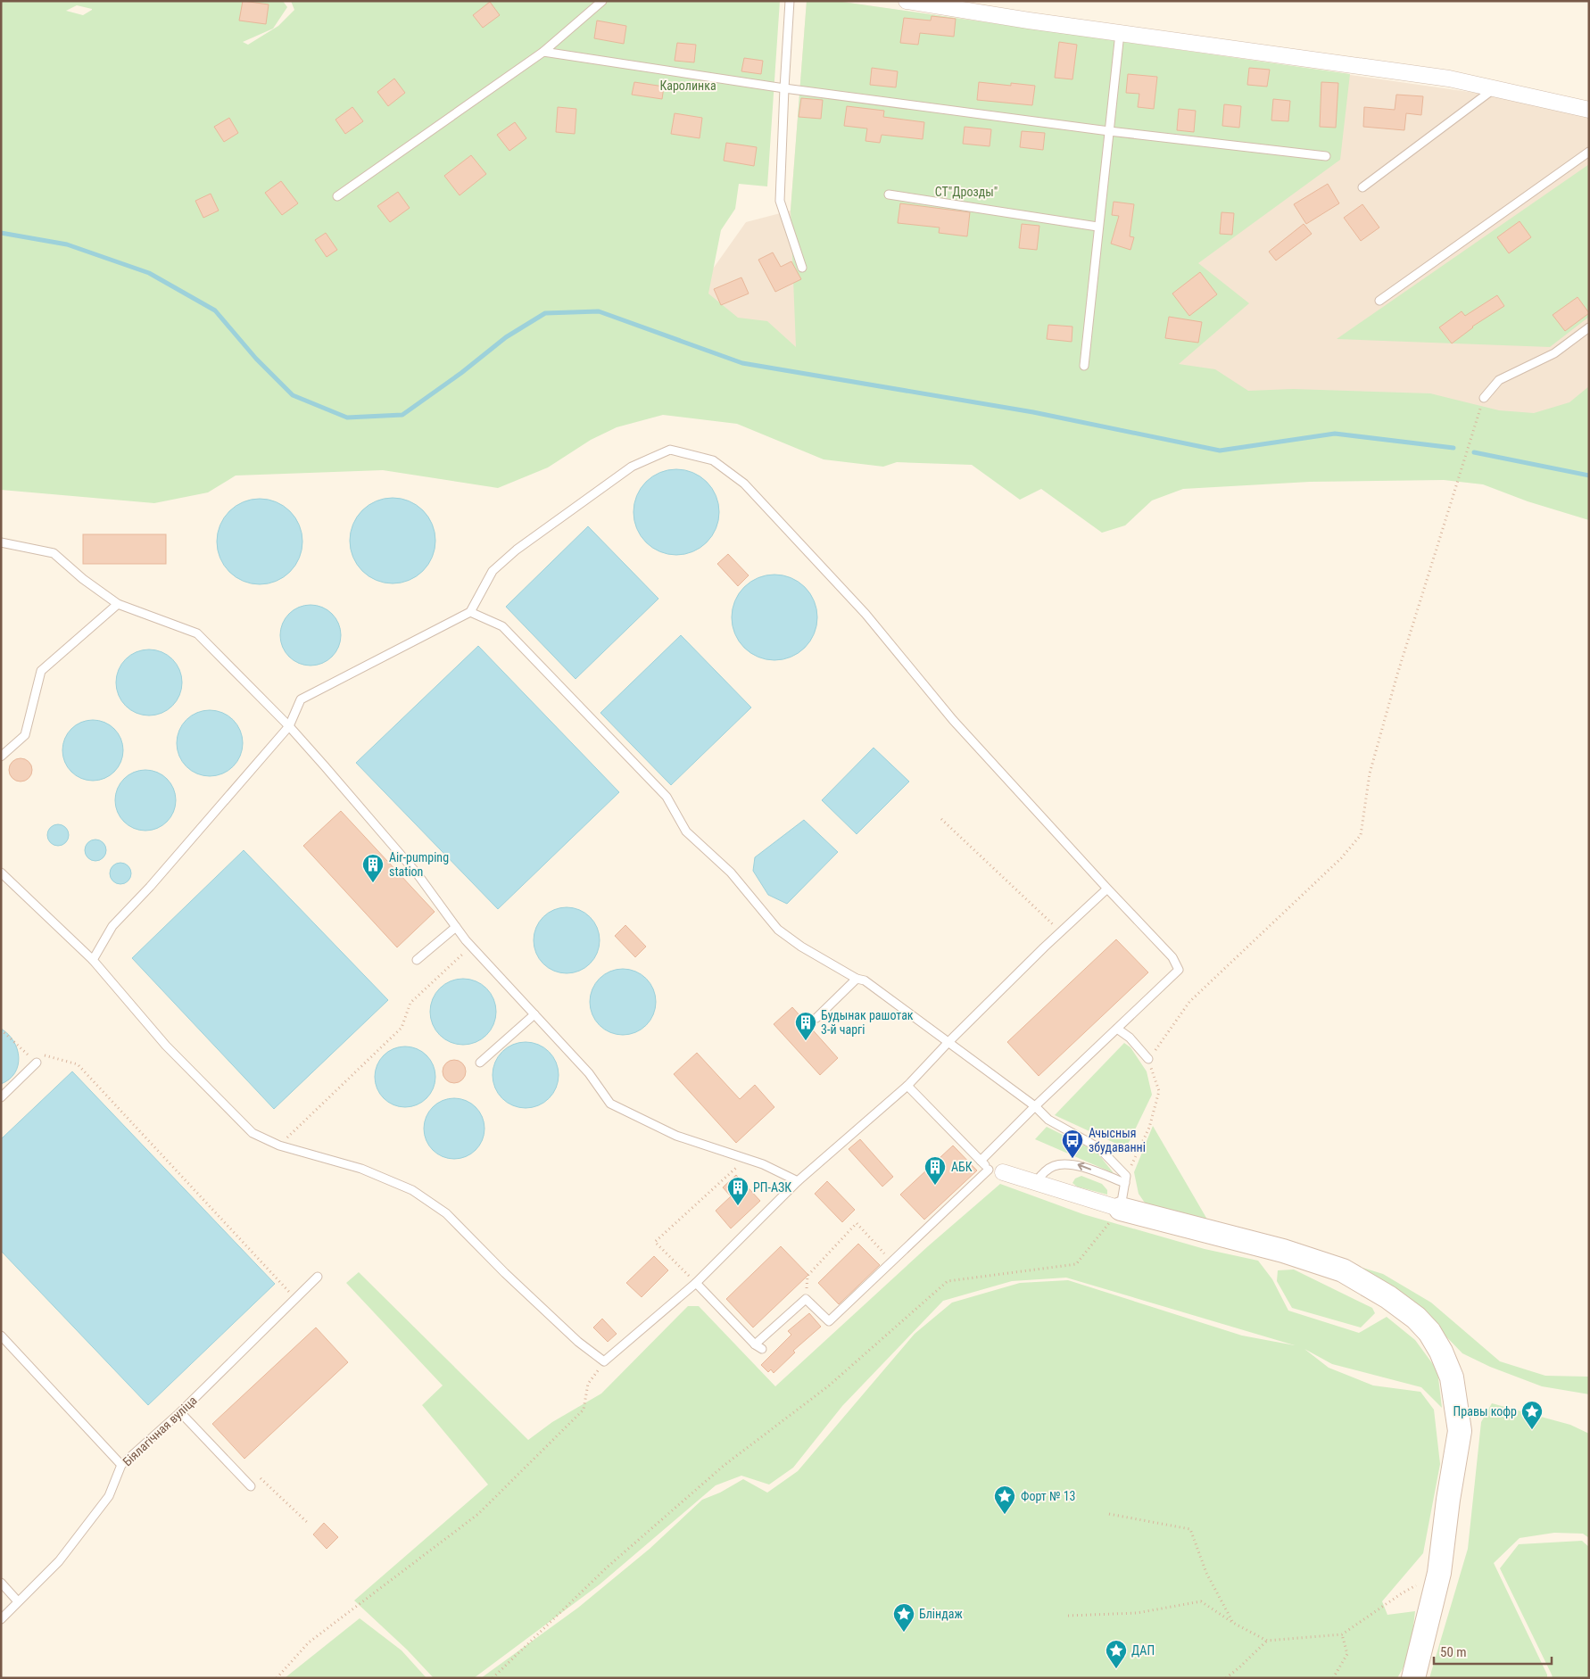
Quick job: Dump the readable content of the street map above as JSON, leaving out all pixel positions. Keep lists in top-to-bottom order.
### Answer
{
  "streets": {
    "lane": ["Біялагічная вуліца"]
  },
  "parks": ["Каролинка", "СТ\"Дрозды\""],
  "places": {
    "building": [
      "Air-pumping station",
      "Будынак рашотак 3-й чаргі",
      "АБК",
      "РП-АЗК"
    ],
    "bus stop": ["Ачысныя збудаванні"],
    "place": [
      "Правы кофр",
      "Форт № 13",
      "Бліндаж",
      "ДАП"
    ]
  },
  "scale_bar": "50 m"
}
